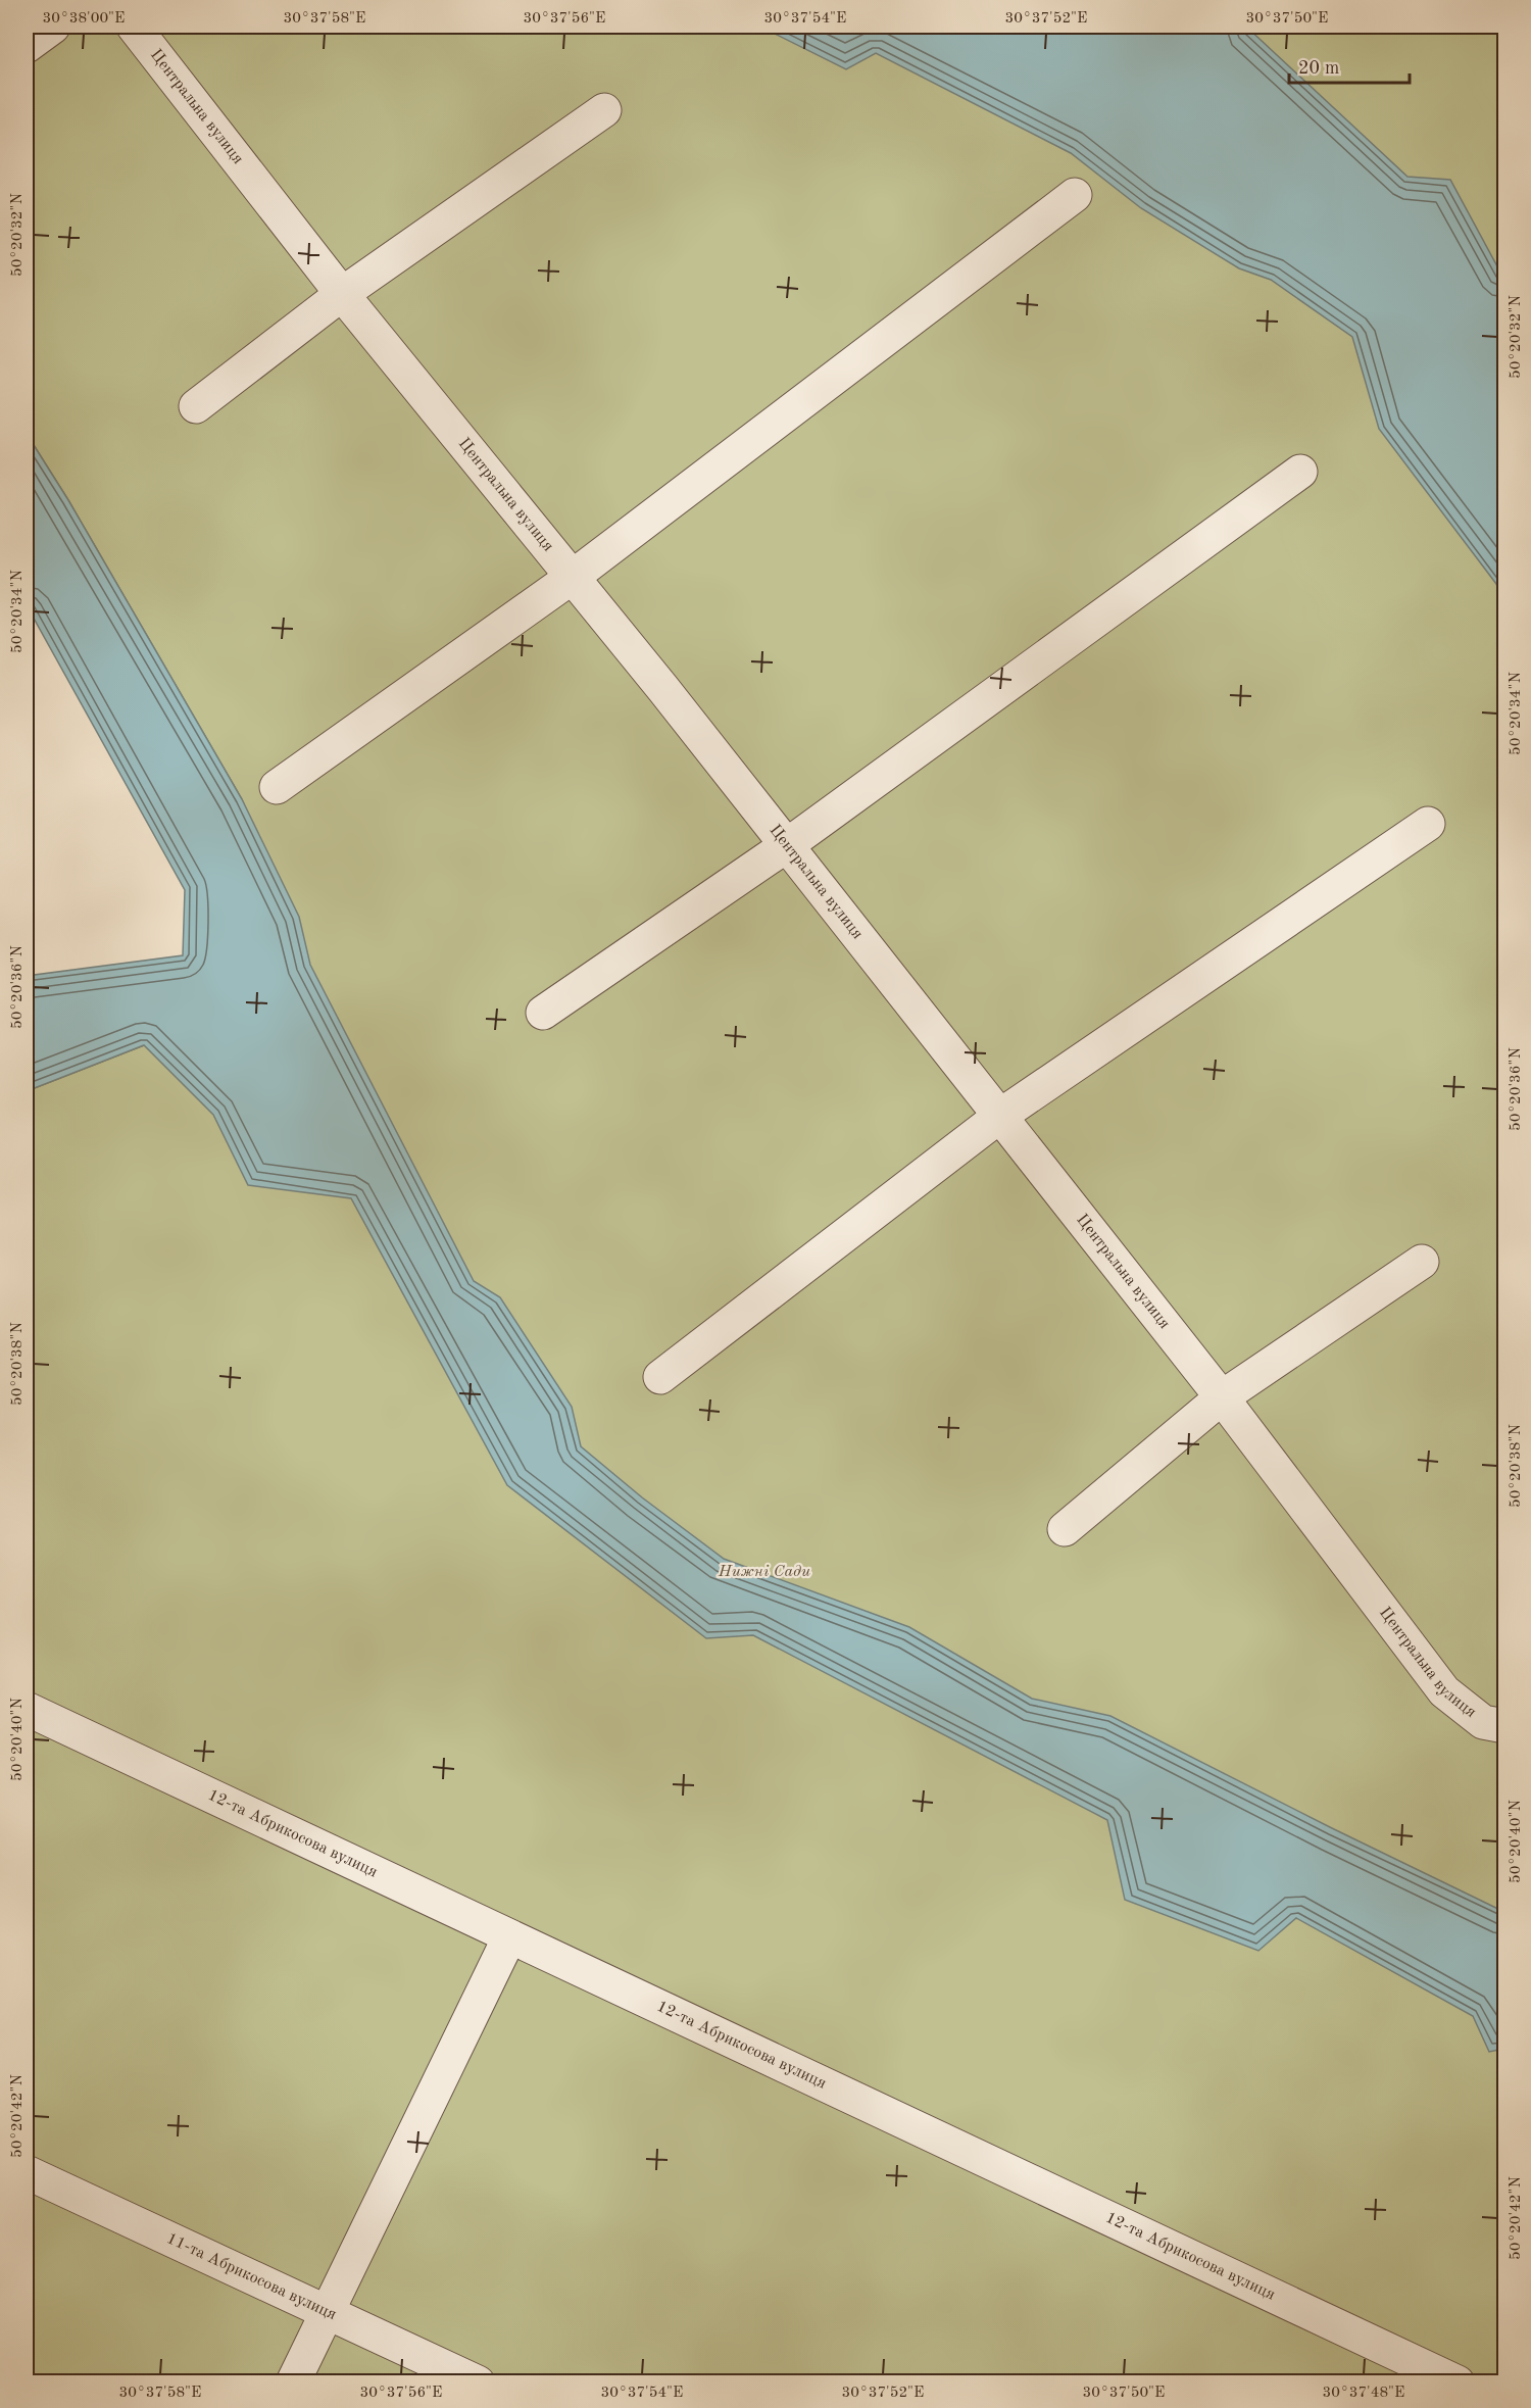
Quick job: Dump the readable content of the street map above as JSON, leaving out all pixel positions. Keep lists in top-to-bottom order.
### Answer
{
  "streets": {
    "street": ["Центральна вулиця", "12-та Абрикосова вулиця", "11-та Абрикосова вулиця"]
  },
  "parks": ["Нижні Сади"],
  "scale_bar": "20 m",
  "coordinates": [
    "30°38'00\"E",
    "30°37'58\"E",
    "30°37'56\"E",
    "30°37'54\"E",
    "30°37'52\"E",
    "30°37'50\"E",
    "50°20'32\"N",
    "50°20'34\"N",
    "50°20'36\"N",
    "50°20'38\"N",
    "50°20'40\"N",
    "50°20'42\"N",
    "30°37'48\"E"
  ]
}
